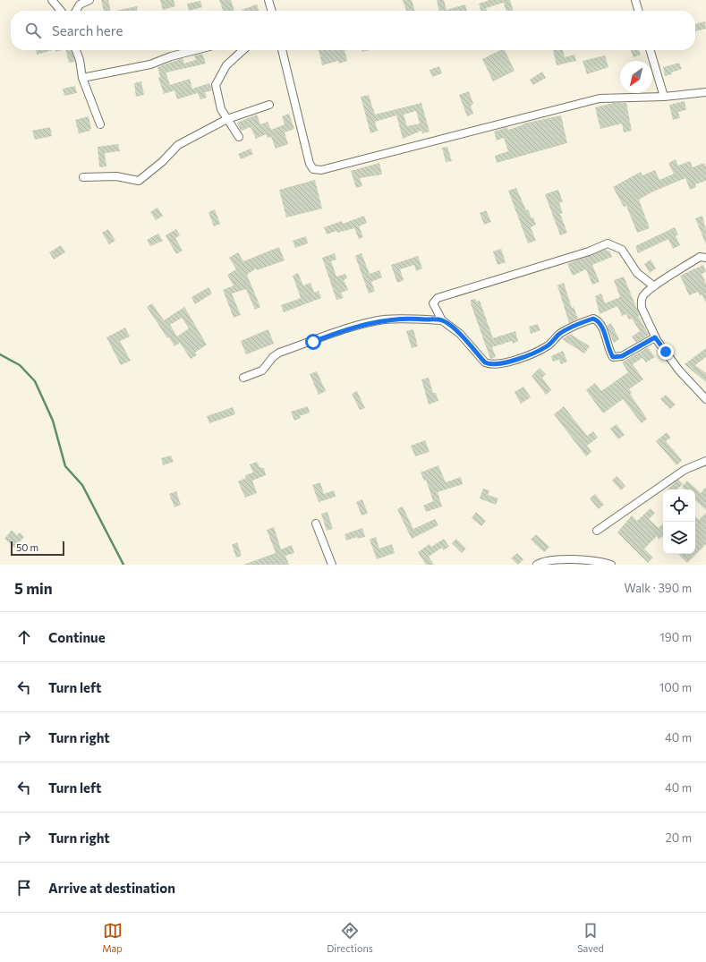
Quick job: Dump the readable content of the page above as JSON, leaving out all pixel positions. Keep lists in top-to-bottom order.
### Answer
{
  "scale_bar": "50 m",
  "north": "bottom left",
  "page": {
    "search": "Search here",
    "scale": "50 m",
    "heading": ["5 min", "Walk · 390 m"],
    "list": [
      ["Continue", "190 m"],
      ["Turn left", "100 m"],
      ["Turn right", "40 m"],
      ["Turn left", "40 m"],
      ["Turn right", "20 m"],
      "Arrive at destination"
    ],
    "nav": ["Map", "Directions", "Saved"]
  }
}
